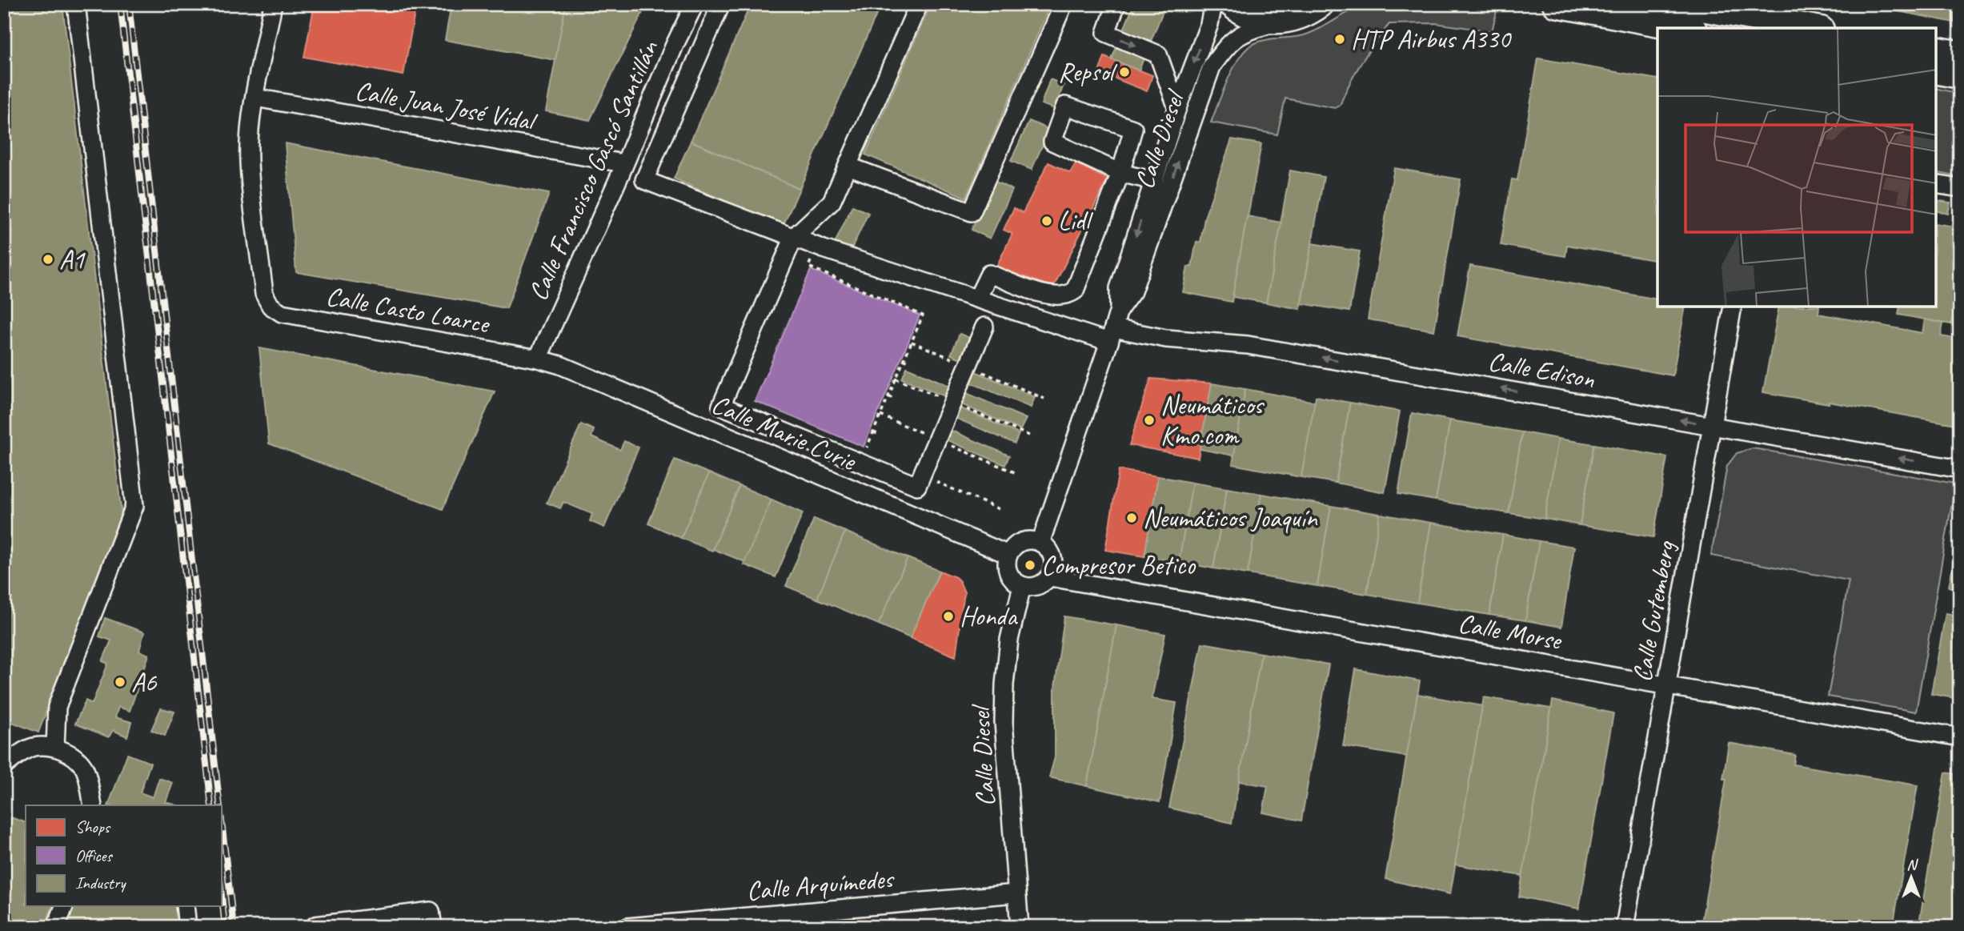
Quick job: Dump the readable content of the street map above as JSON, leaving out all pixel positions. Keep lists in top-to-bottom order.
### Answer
{
  "streets": {
    "street": [
      "Calle Juan José Vidal",
      "Calle Diesel",
      "Calle Francisco Gascó Santillán",
      "Calle Casto Loarce",
      "Calle Edison",
      "Calle Marie Curie",
      "Calle Gutemberg",
      "Calle Morse",
      "Calle Arquímedes"
    ]
  },
  "crossings": [
    ["Calle Juan José Vidal", "Calle Francisco Gascó Santillán"],
    ["Calle Juan José Vidal", "Calle Casto Loarce"],
    ["Calle Diesel", "Calle Edison"],
    ["Calle Diesel", "Calle Marie Curie"],
    ["Calle Diesel", "Calle Morse"],
    ["Calle Diesel", "Calle Arquímedes"],
    ["Calle Francisco Gascó Santillán", "Calle Casto Loarce"],
    ["Calle Francisco Gascó Santillán", "Calle Marie Curie"],
    ["Calle Casto Loarce", "Calle Marie Curie"],
    ["Calle Edison", "Calle Gutemberg"],
    ["Calle Marie Curie", "Calle Morse"],
    ["Calle Gutemberg", "Calle Morse"]
  ],
  "one_way": ["Calle Edison"],
  "places": [
    "HTP Airbus A330",
    "Repsol",
    "Lidl",
    "A1",
    "Neumáticos Kmo.com",
    "Neumáticos Joaquín",
    "Compresor Betico",
    "Honda",
    "A6"
  ],
  "legend": ["Shops", "Offices", "Industry"],
  "north": "top"
}
